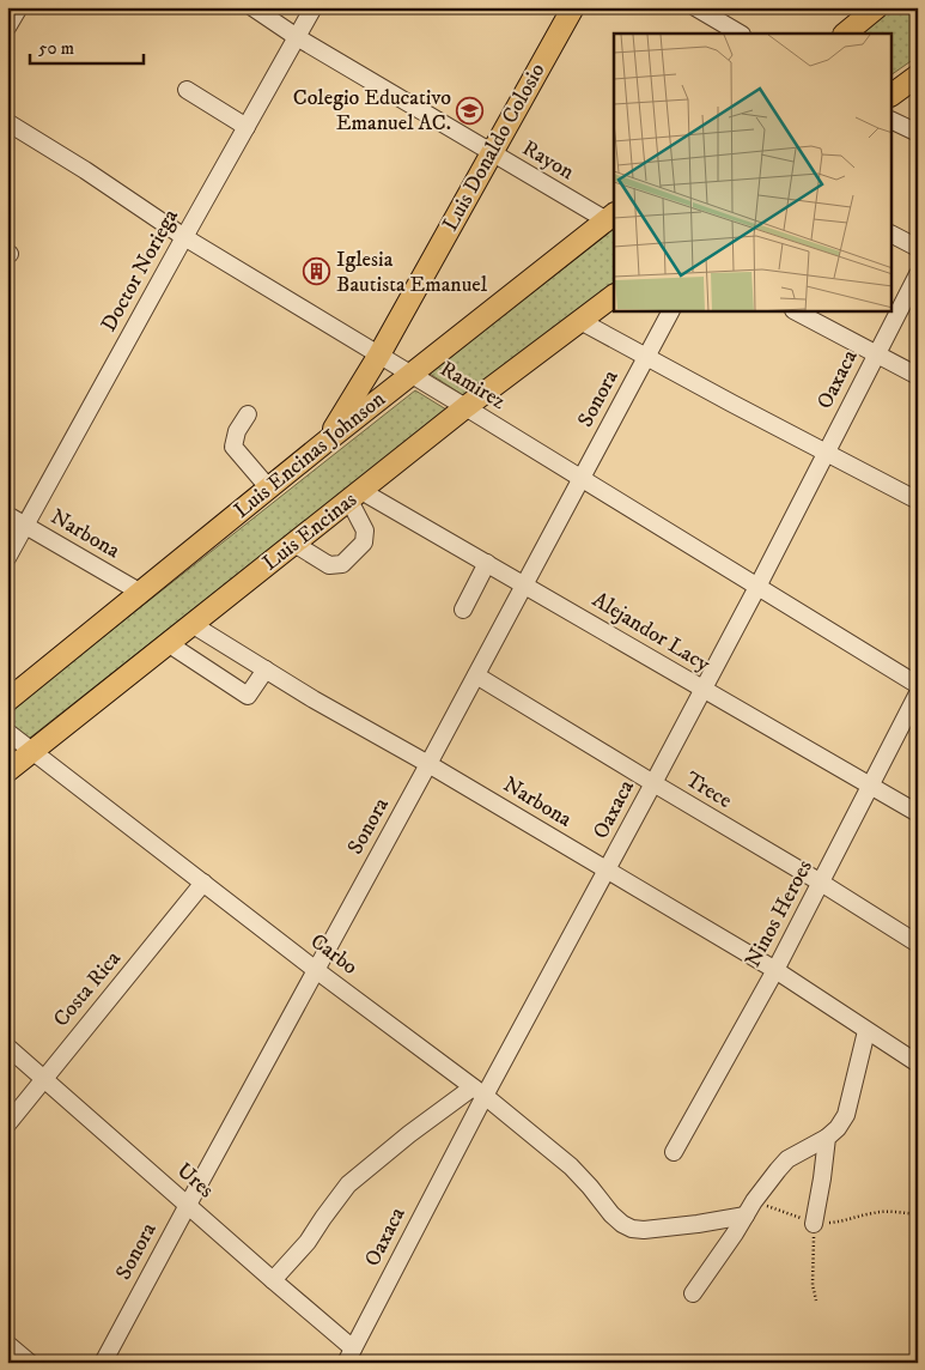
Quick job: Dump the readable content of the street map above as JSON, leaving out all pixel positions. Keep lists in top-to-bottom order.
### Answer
{
  "streets": {
    "main road": ["Luis Donaldo Colosio", "Luis Encinas Johnson", "Luis Encinas"],
    "street": [
      "Rayon",
      "Doctor Noriega",
      "Oaxaca",
      "Ramirez",
      "Sonora",
      "Narbona",
      "Alejandor Lacy",
      "Trece",
      "Ninos Heroes",
      "Carbo",
      "Costa Rica",
      "Ures"
    ]
  },
  "crossings": [
    ["Luis Donaldo Colosio", "Rayon"],
    ["Luis Donaldo Colosio", "Ramirez"],
    ["Luis Donaldo Colosio", "Luis Encinas Johnson"],
    ["Rayon", "Doctor Noriega"],
    ["Rayon", "Luis Encinas Johnson"],
    ["Doctor Noriega", "Ramirez"],
    ["Doctor Noriega", "Narbona"],
    ["Oaxaca", "Ramirez"],
    ["Oaxaca", "Narbona"],
    ["Oaxaca", "Alejandor Lacy"],
    ["Oaxaca", "Trece"],
    ["Oaxaca", "Carbo"],
    ["Oaxaca", "Ures"],
    ["Ramirez", "Sonora"],
    ["Ramirez", "Luis Encinas Johnson"],
    ["Ramirez", "Luis Encinas"],
    ["Sonora", "Narbona"],
    ["Sonora", "Alejandor Lacy"],
    ["Sonora", "Trece"],
    ["Sonora", "Carbo"],
    ["Sonora", "Ures"],
    ["Luis Encinas Johnson", "Narbona"],
    ["Luis Encinas", "Narbona"],
    ["Luis Encinas", "Alejandor Lacy"],
    ["Luis Encinas", "Carbo"],
    ["Narbona", "Ninos Heroes"],
    ["Alejandor Lacy", "Ninos Heroes"],
    ["Trece", "Ninos Heroes"],
    ["Carbo", "Costa Rica"],
    ["Costa Rica", "Ures"]
  ],
  "places": {
    "school or university": ["Colegio Educativo Emanuel AC."],
    "building": ["Iglesia Bautista Emanuel"]
  },
  "scale_bar": "50 m"
}
